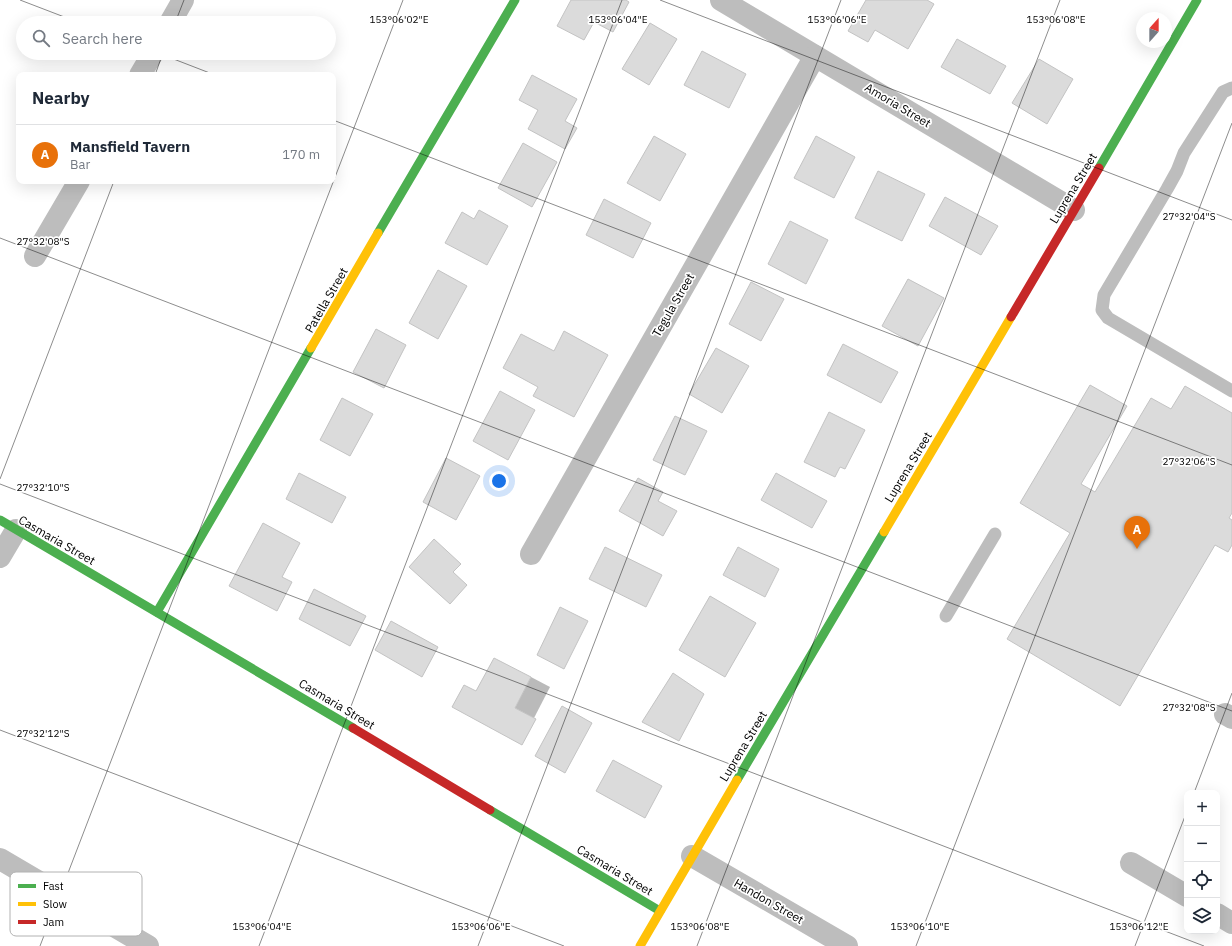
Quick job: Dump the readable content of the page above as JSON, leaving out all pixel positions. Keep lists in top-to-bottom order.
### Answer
{
  "streets": {
    "street": [
      "Amoria Street",
      "Luprena Street",
      "Patella Street",
      "Tegula Street",
      "Casmaria Street",
      "Handon Street"
    ]
  },
  "crossings": [
    ["Amoria Street", "Luprena Street"],
    ["Amoria Street", "Tegula Street"],
    ["Luprena Street", "Casmaria Street"],
    ["Luprena Street", "Handon Street"],
    ["Patella Street", "Casmaria Street"]
  ],
  "legend": ["Fast", "Slow", "Jam"],
  "north": "top",
  "page": {
    "search": "Search here",
    "heading": "Nearby",
    "list": [
      {
        "mark": "A",
        "name": "Mansfield Tavern",
        "note": "Bar",
        "value": "170 m"
      }
    ],
    "pins": "A",
    "map_buttons": ["+", "−"]
  },
  "coordinates": [
    "153°06'02\"E",
    "153°06'04\"E",
    "153°06'06\"E",
    "153°06'08\"E",
    "27°32'04\"S",
    "27°32'08\"S",
    "27°32'06\"S",
    "27°32'10\"S",
    "27°32'12\"S",
    "153°06'10\"E",
    "153°06'12\"E"
  ]
}
